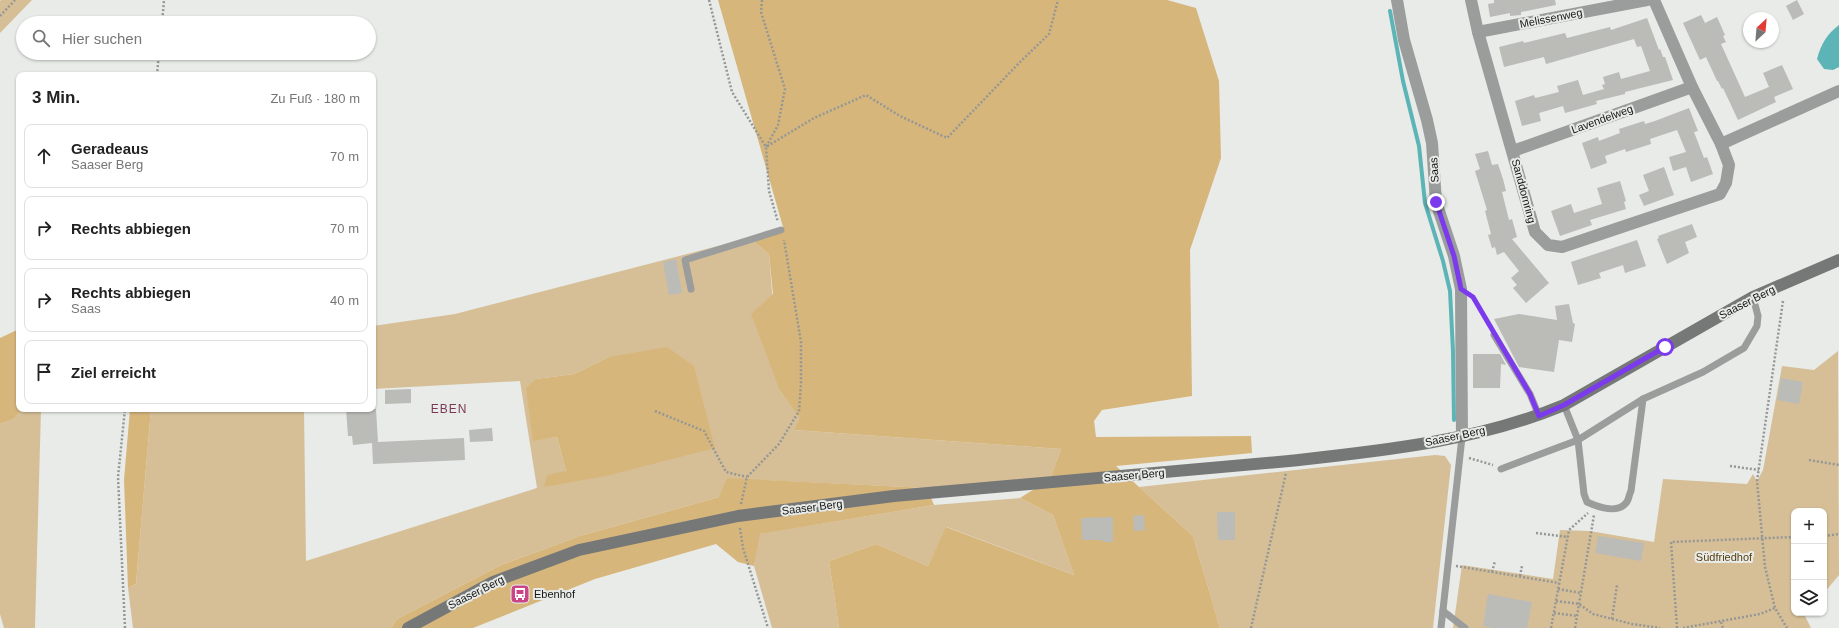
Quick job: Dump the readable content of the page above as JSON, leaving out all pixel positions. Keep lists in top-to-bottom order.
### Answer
{
  "streets": {
    "street": [
      "Melissenweg",
      "Lavendelweg",
      "Saas",
      "Sanddornring",
      "Saaser Berg"
    ]
  },
  "crossings": [
    ["Melissenweg", "Sanddornring"],
    ["Lavendelweg", "Sanddornring"],
    ["Saas", "Saaser Berg"]
  ],
  "districts": ["EBEN"],
  "parks": ["Südfriedhof"],
  "places": {
    "bus stop": ["Ebenhof"]
  },
  "north": "top right",
  "page": {
    "search": "Hier suchen",
    "heading": ["3 Min.", "Zu Fuß · 180 m"],
    "list": [
      ["Geradeaus", "Saaser Berg", "70 m"],
      ["Rechts abbiegen", "70 m"],
      ["Rechts abbiegen", "Saas", "40 m"],
      "Ziel erreicht"
    ],
    "map_buttons": ["+", "−"]
  }
}
